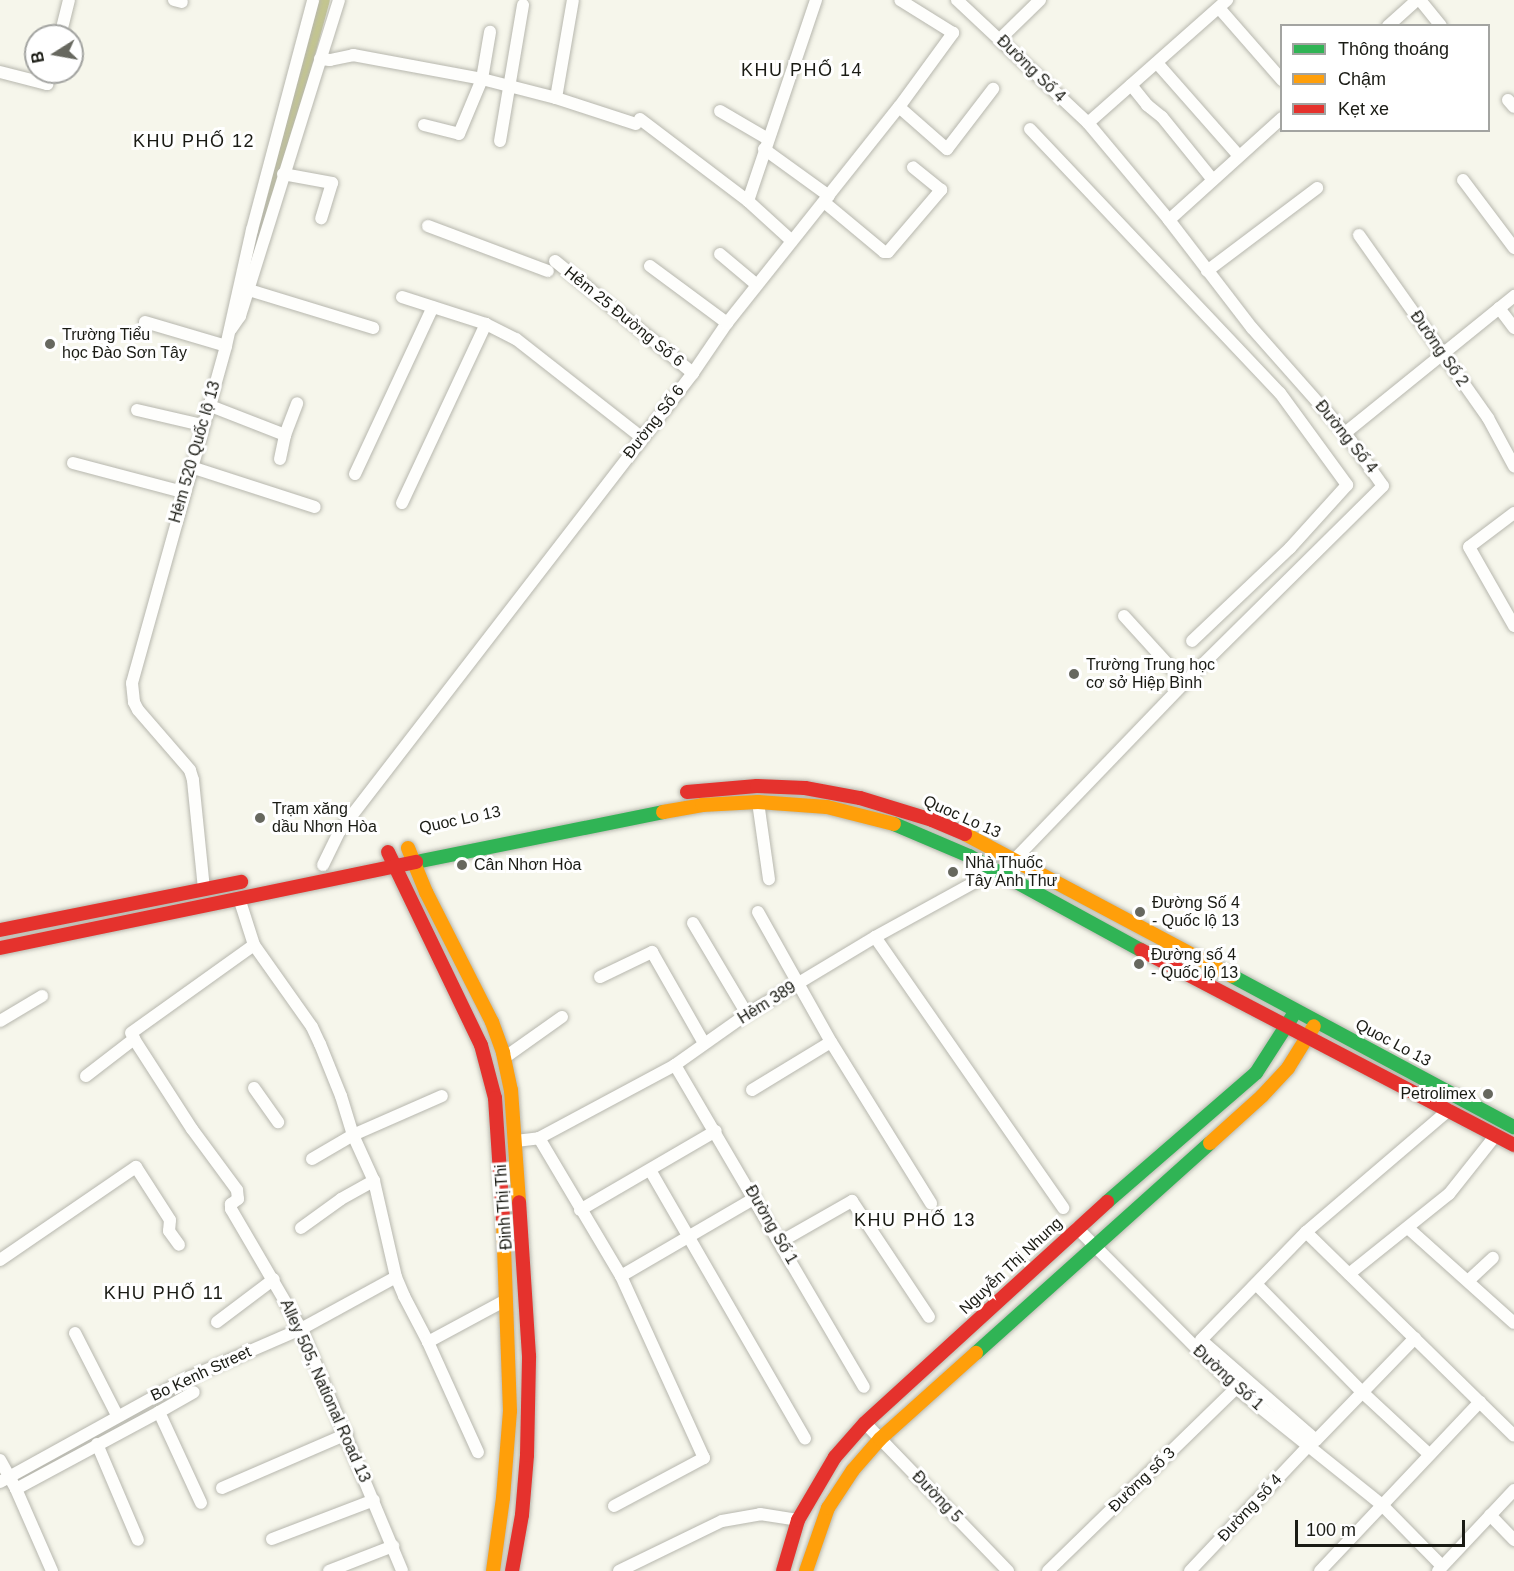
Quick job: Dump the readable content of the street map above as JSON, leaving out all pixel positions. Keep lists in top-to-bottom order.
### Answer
{
  "streets": {
    "main road": ["Quoc Lo 13", "Đinh Thị Thi", "Nguyễn Thị Nhung"],
    "street": [
      "Đường Số 4",
      "Hẻm 25 Đường Số 6",
      "Đường Số 2",
      "Đường Số 6",
      "Hẻm 520 Quốc lộ 13",
      "Hẻm 389",
      "Đường Số 1",
      "Bo Kenh Street",
      "Alley 505, National Road 13",
      "Đường số 3",
      "Đường 5",
      "Đường số 4"
    ]
  },
  "crossings": [
    ["Đường Số 4", "Quoc Lo 13"],
    ["Hẻm 25 Đường Số 6", "Đường Số 6"],
    ["Quoc Lo 13", "Hẻm 389"],
    ["Quoc Lo 13", "Đinh Thị Thi"],
    ["Quoc Lo 13", "Nguyễn Thị Nhung"],
    ["Hẻm 389", "Đường Số 1"],
    ["Đường Số 1", "Nguyễn Thị Nhung"],
    ["Đường Số 1", "Đường số 3"],
    ["Đường Số 1", "Đường số 4"],
    ["Nguyễn Thị Nhung", "Đường 5"],
    ["Bo Kenh Street", "Alley 505, National Road 13"]
  ],
  "districts": [
    "KHU PHỐ 14",
    "KHU PHỐ 12",
    "KHU PHỐ 13",
    "KHU PHỐ 11"
  ],
  "places": [
    "Trường Tiểu học Đào Sơn Tây",
    "Trường Trung học cơ sở Hiệp Bình",
    "Trạm xăng dầu Nhơn Hòa",
    "Cân Nhơn Hòa",
    "Nhà Thuốc Tây Anh Thư",
    "Đường Số 4 - Quốc lộ 13",
    "Đường số 4 - Quốc lộ 13",
    "Petrolimex"
  ],
  "legend": ["Thông thoáng", "Chậm", "Kẹt xe"],
  "scale_bar": "100 m",
  "north": "left"
}
